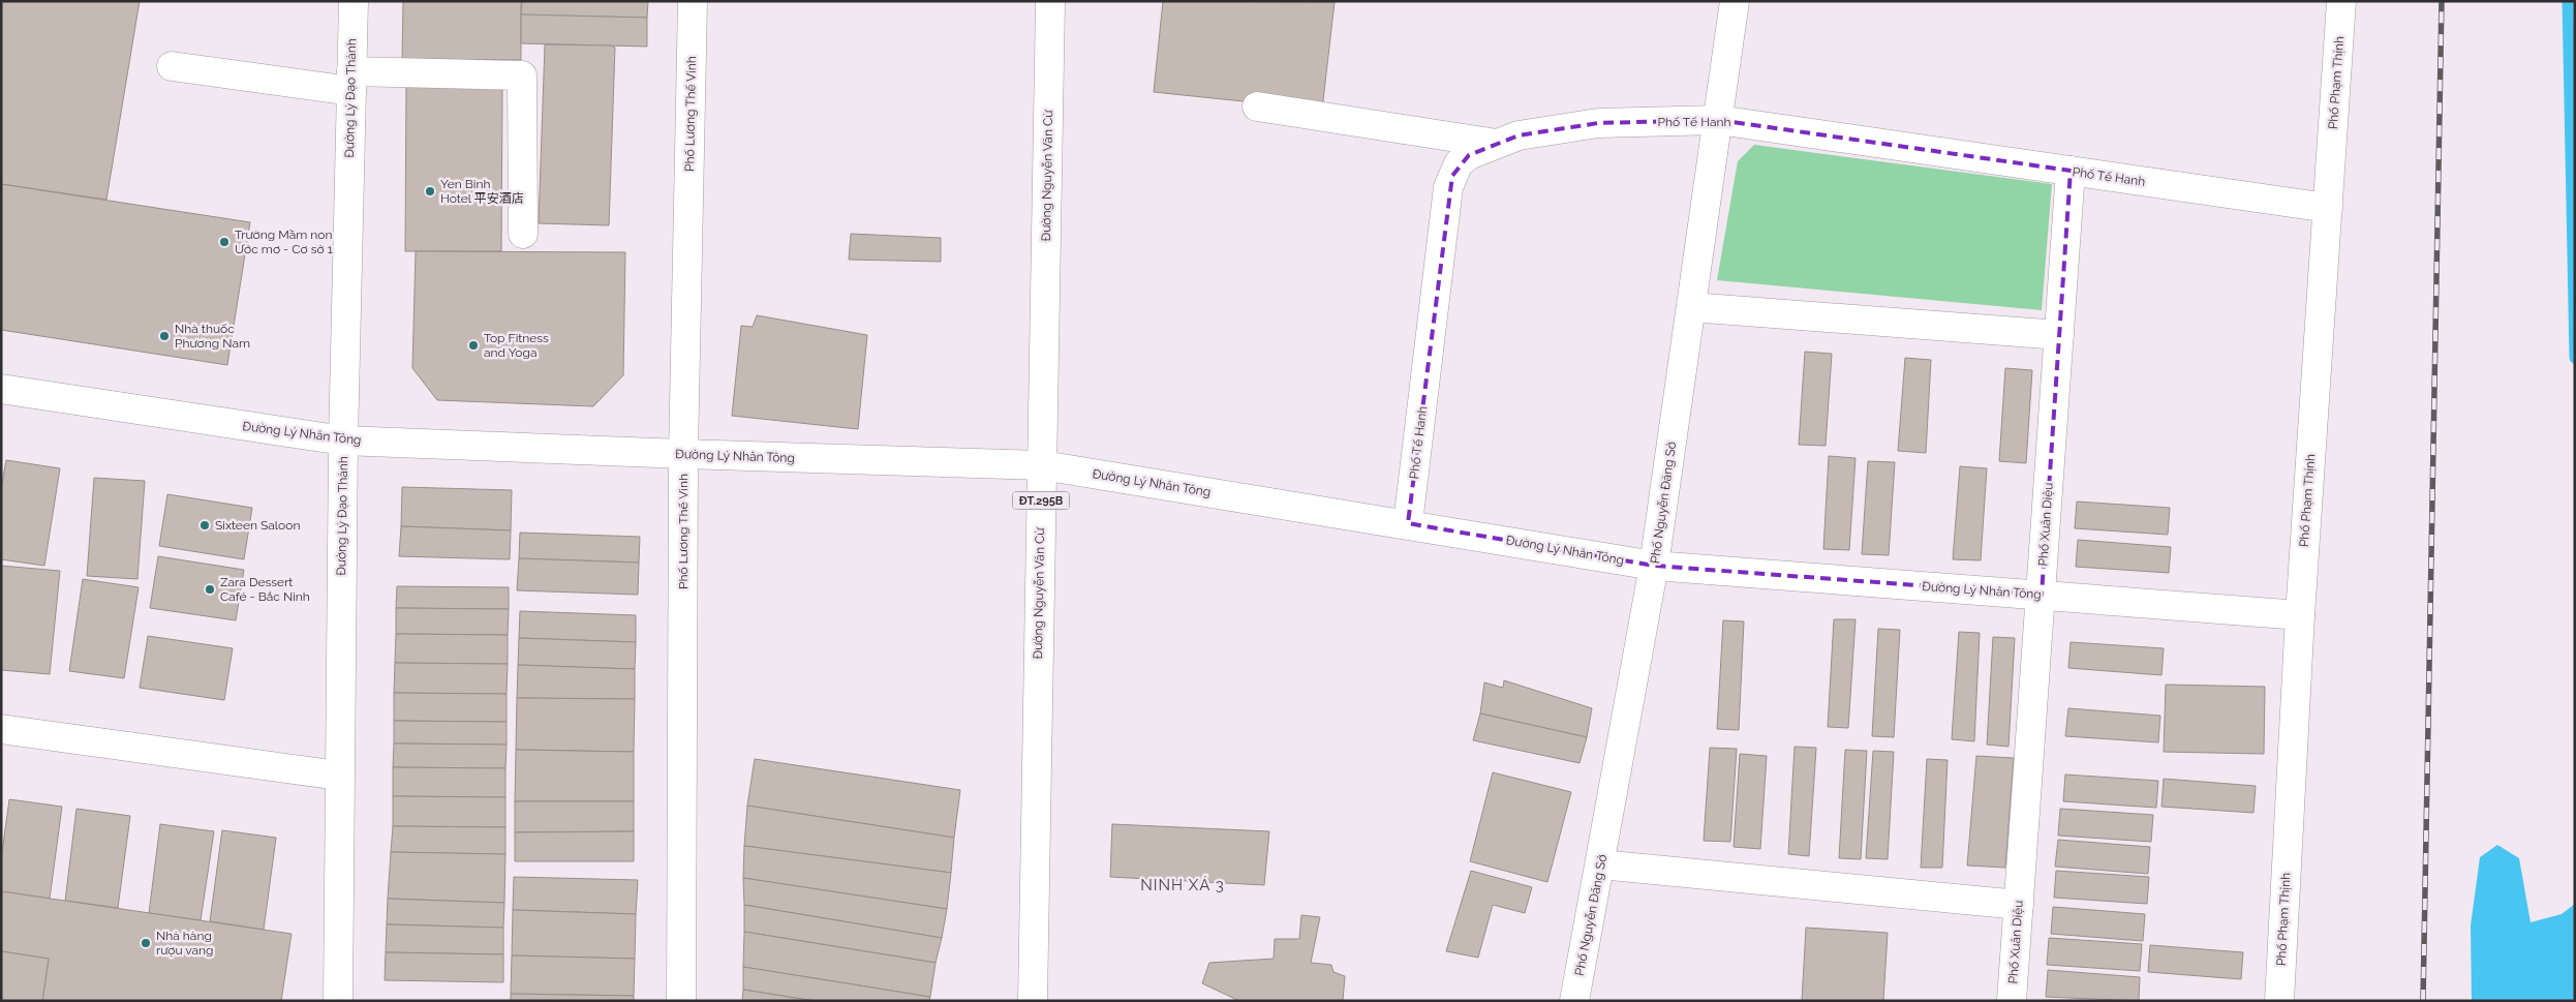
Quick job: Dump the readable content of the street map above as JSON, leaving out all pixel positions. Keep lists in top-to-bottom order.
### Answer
{
  "streets": {
    "street": [
      "Phố Phạm Thịnh",
      "Đường Lý Đạo Thành",
      "Phố Lương Thế Vinh",
      "Phố Tế Hanh",
      "Đường Nguyễn Văn Cừ",
      "Đường Lý Nhân Tông",
      "ĐT.295B",
      "Phố Nguyễn Đăng Sở",
      "Phố Xuân Diệu"
    ]
  },
  "crossings": [
    ["Phố Phạm Thịnh", "Phố Tế Hanh"],
    ["Phố Phạm Thịnh", "Đường Lý Nhân Tông"],
    ["Đường Lý Đạo Thành", "Đường Lý Nhân Tông"],
    ["Phố Lương Thế Vinh", "Đường Lý Nhân Tông"],
    ["Phố Tế Hanh", "Đường Lý Nhân Tông"],
    ["Phố Tế Hanh", "Phố Nguyễn Đăng Sở"],
    ["Phố Tế Hanh", "Phố Xuân Diệu"],
    ["Đường Nguyễn Văn Cừ", "Đường Lý Nhân Tông"],
    ["Đường Lý Nhân Tông", "Phố Nguyễn Đăng Sở"],
    ["Đường Lý Nhân Tông", "Phố Xuân Diệu"]
  ],
  "districts": ["NINH XÁ 3"],
  "places": [
    "Yen Binh Hotel 平安酒店",
    "Trường Mầm non Ước mơ - Cơ sở 1",
    "Nhà thuốc Phương Nam",
    "Top Fitness and Yoga",
    "Sixteen Saloon",
    "Zara Dessert Café - Bắc Ninh",
    "Nhà hàng rượu vang"
  ]
}
